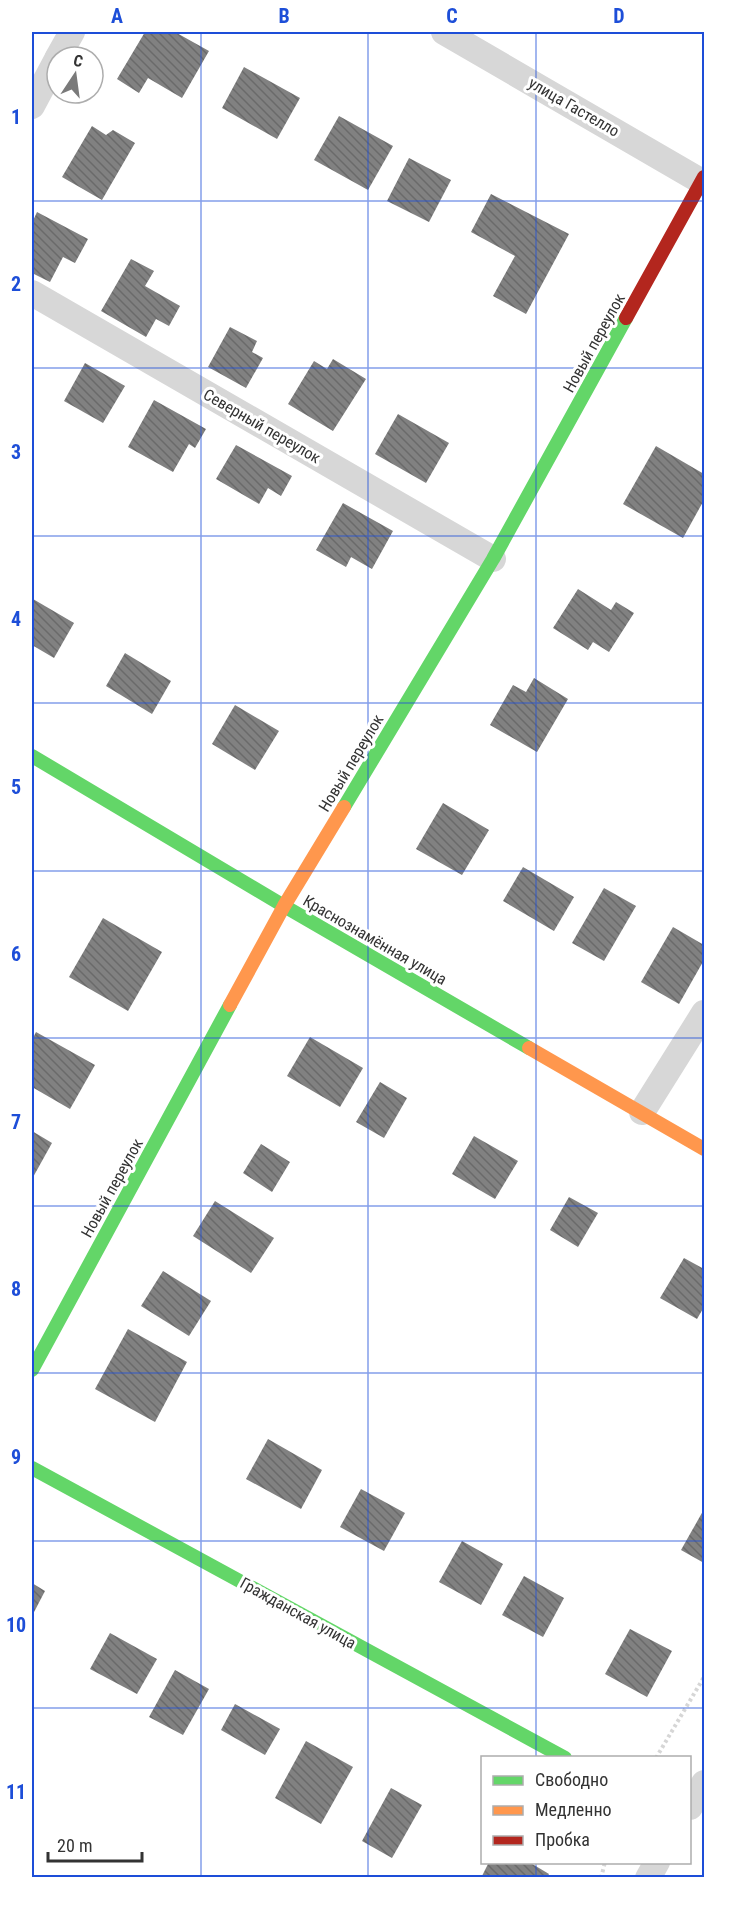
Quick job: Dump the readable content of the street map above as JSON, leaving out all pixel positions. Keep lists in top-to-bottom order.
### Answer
{
  "streets": {
    "street": [
      "улица Гастелло",
      "Новый переулок",
      "Северный переулок",
      "Краснознамённая улица",
      "Гражданская улица"
    ]
  },
  "crossings": [
    ["улица Гастелло", "Новый переулок"],
    ["Новый переулок", "Северный переулок"],
    ["Новый переулок", "Краснознамённая улица"]
  ],
  "legend": ["Свободно", "Медленно", "Пробка"],
  "scale_bar": "20 m",
  "north": "top",
  "grid": {
    "columns": [
      "A",
      "B",
      "C",
      "D"
    ],
    "rows": [
      "1",
      "2",
      "3",
      "4",
      "5",
      "6",
      "7",
      "8",
      "9",
      "10",
      "11"
    ]
  }
}
